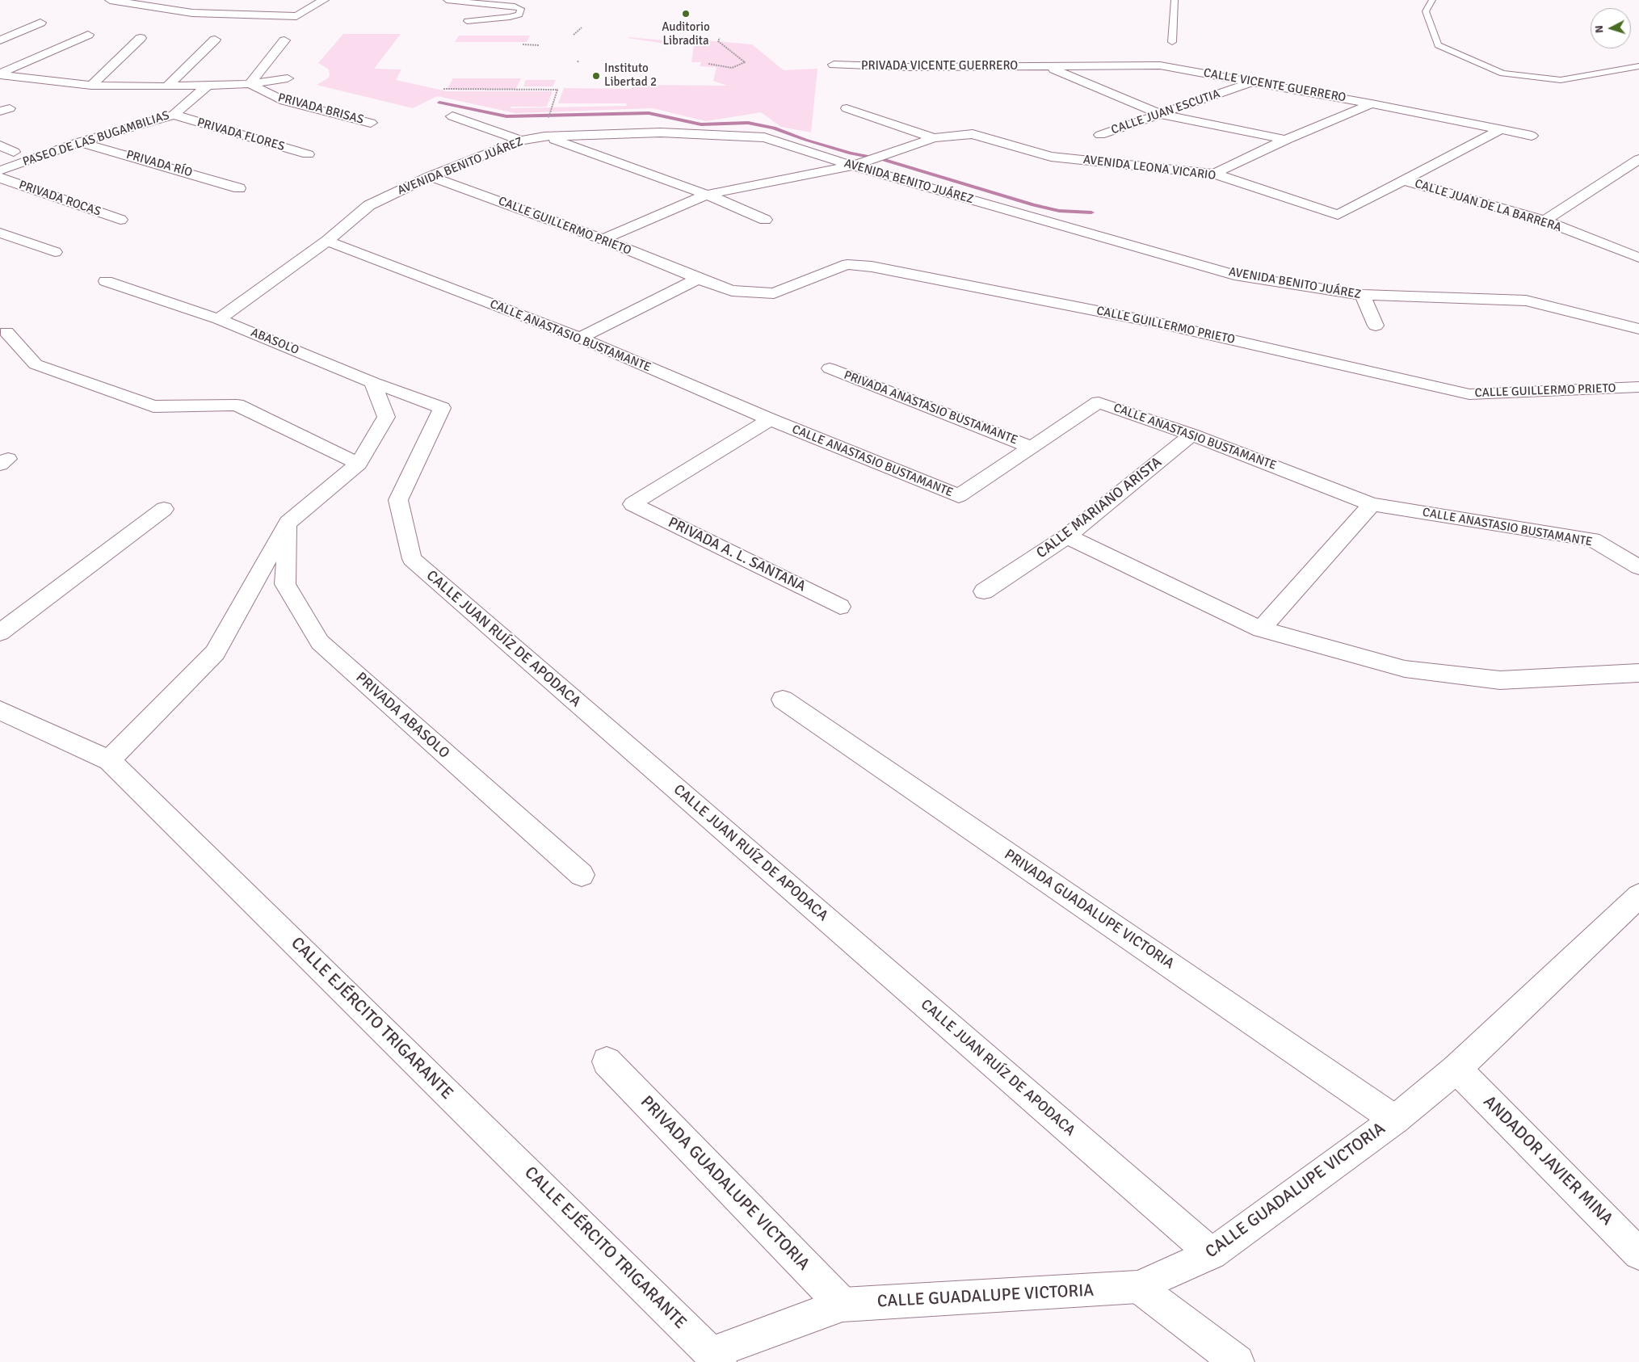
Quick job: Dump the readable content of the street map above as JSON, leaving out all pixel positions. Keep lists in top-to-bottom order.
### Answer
{
  "streets": {
    "street": [
      "PRIVADA VICENTE GUERRERO",
      "CALLE VICENTE GUERRERO",
      "PRIVADA BRISAS",
      "CALLE JUAN ESCUTIA",
      "PRIVADA FLORES",
      "PASEO DE LAS BUGAMBILIAS",
      "PRIVADA RÍO",
      "AVENIDA BENITO JUÁREZ",
      "AVENIDA LEONA VICARIO",
      "PRIVADA ROCAS",
      "CALLE JUAN DE LA BARRERA",
      "CALLE GUILLERMO PRIETO",
      "CALLE ANASTASIO BUSTAMANTE",
      "ABASOLO",
      "PRIVADA ANASTASIO BUSTAMANTE",
      "CALLE MARIANO ARISTA",
      "PRIVADA A. L. SANTANA",
      "CALLE JUAN RUÍZ DE APODACA",
      "PRIVADA ABASOLO",
      "PRIVADA GUADALUPE VICTORIA",
      "CALLE EJÉRCITO TRIGARANTE",
      "ANDADOR JAVIER MINA",
      "CALLE GUADALUPE VICTORIA"
    ]
  },
  "crossings": [
    ["PRIVADA VICENTE GUERRERO", "CALLE VICENTE GUERRERO"],
    ["CALLE VICENTE GUERRERO", "CALLE JUAN ESCUTIA"],
    ["CALLE VICENTE GUERRERO", "AVENIDA LEONA VICARIO"],
    ["PRIVADA FLORES", "PASEO DE LAS BUGAMBILIAS"],
    ["PASEO DE LAS BUGAMBILIAS", "PRIVADA RÍO"],
    ["AVENIDA BENITO JUÁREZ", "AVENIDA LEONA VICARIO"],
    ["AVENIDA BENITO JUÁREZ", "CALLE GUILLERMO PRIETO"],
    ["AVENIDA BENITO JUÁREZ", "CALLE ANASTASIO BUSTAMANTE"],
    ["AVENIDA BENITO JUÁREZ", "ABASOLO"],
    ["AVENIDA LEONA VICARIO", "CALLE JUAN DE LA BARRERA"],
    ["AVENIDA LEONA VICARIO", "CALLE GUILLERMO PRIETO"],
    ["CALLE ANASTASIO BUSTAMANTE", "PRIVADA ANASTASIO BUSTAMANTE"],
    ["CALLE ANASTASIO BUSTAMANTE", "CALLE MARIANO ARISTA"],
    ["CALLE ANASTASIO BUSTAMANTE", "PRIVADA A. L. SANTANA"],
    ["ABASOLO", "CALLE JUAN RUÍZ DE APODACA"],
    ["CALLE JUAN RUÍZ DE APODACA", "CALLE GUADALUPE VICTORIA"],
    ["PRIVADA GUADALUPE VICTORIA", "CALLE GUADALUPE VICTORIA"],
    ["CALLE EJÉRCITO TRIGARANTE", "CALLE GUADALUPE VICTORIA"],
    ["ANDADOR JAVIER MINA", "CALLE GUADALUPE VICTORIA"]
  ],
  "places": ["Auditorio Libradita", "Instituto Libertad 2"],
  "north": "left"
}
